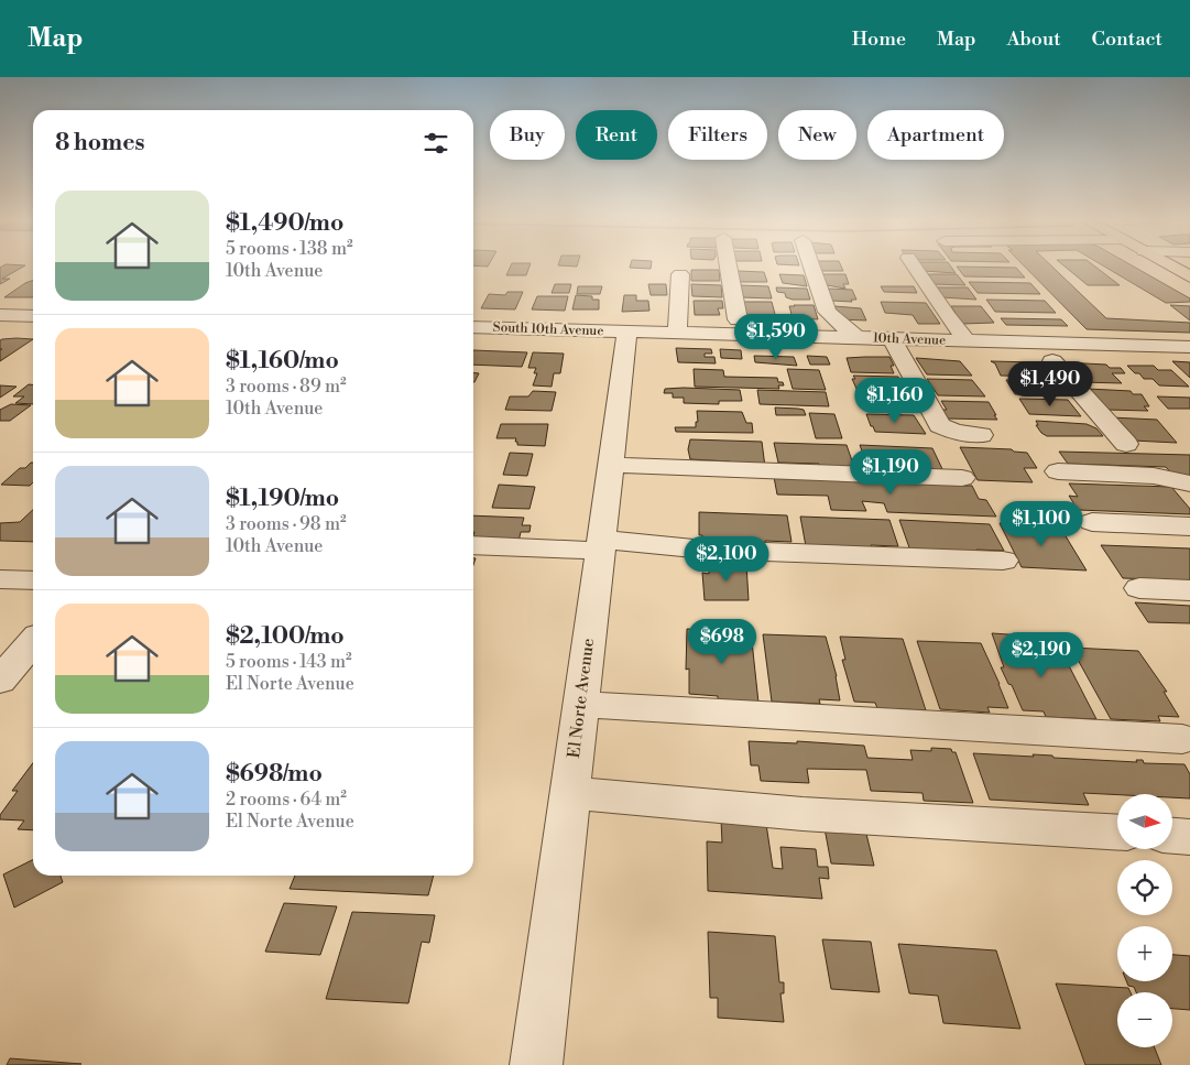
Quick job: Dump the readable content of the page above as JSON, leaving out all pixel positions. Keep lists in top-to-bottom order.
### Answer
{
  "streets": {
    "street": ["South 10th Avenue", "10th Avenue", "El Norte Avenue"]
  },
  "crossings": [
    ["South 10th Avenue", "10th Avenue"],
    ["South 10th Avenue", "El Norte Avenue"],
    ["10th Avenue", "El Norte Avenue"]
  ],
  "north": "right",
  "page": {
    "header": "Map",
    "nav": [
      "Home",
      "Map",
      "About",
      "Contact"
    ],
    "chip": [
      "Buy",
      "Rent",
      "Filters",
      "New",
      "Apartment"
    ],
    "heading": "8 homes",
    "list": [
      {
        "name": "$1,490/mo",
        "note": "5 rooms · 138 m² · 10th Avenue"
      },
      {
        "name": "$1,160/mo",
        "note": "3 rooms · 89 m² · 10th Avenue"
      },
      {
        "name": "$1,190/mo",
        "note": "3 rooms · 98 m² · 10th Avenue"
      },
      {
        "name": "$2,100/mo",
        "note": "5 rooms · 143 m² · El Norte Avenue"
      },
      {
        "name": "$698/mo",
        "note": "2 rooms · 64 m² · El Norte Avenue"
      }
    ],
    "price": [
      "$1,590",
      "$1,490",
      "$1,160",
      "$1,190",
      "$1,100",
      "$2,100",
      "$698",
      "$2,190"
    ],
    "map_buttons": ["+", "−"]
  }
}
